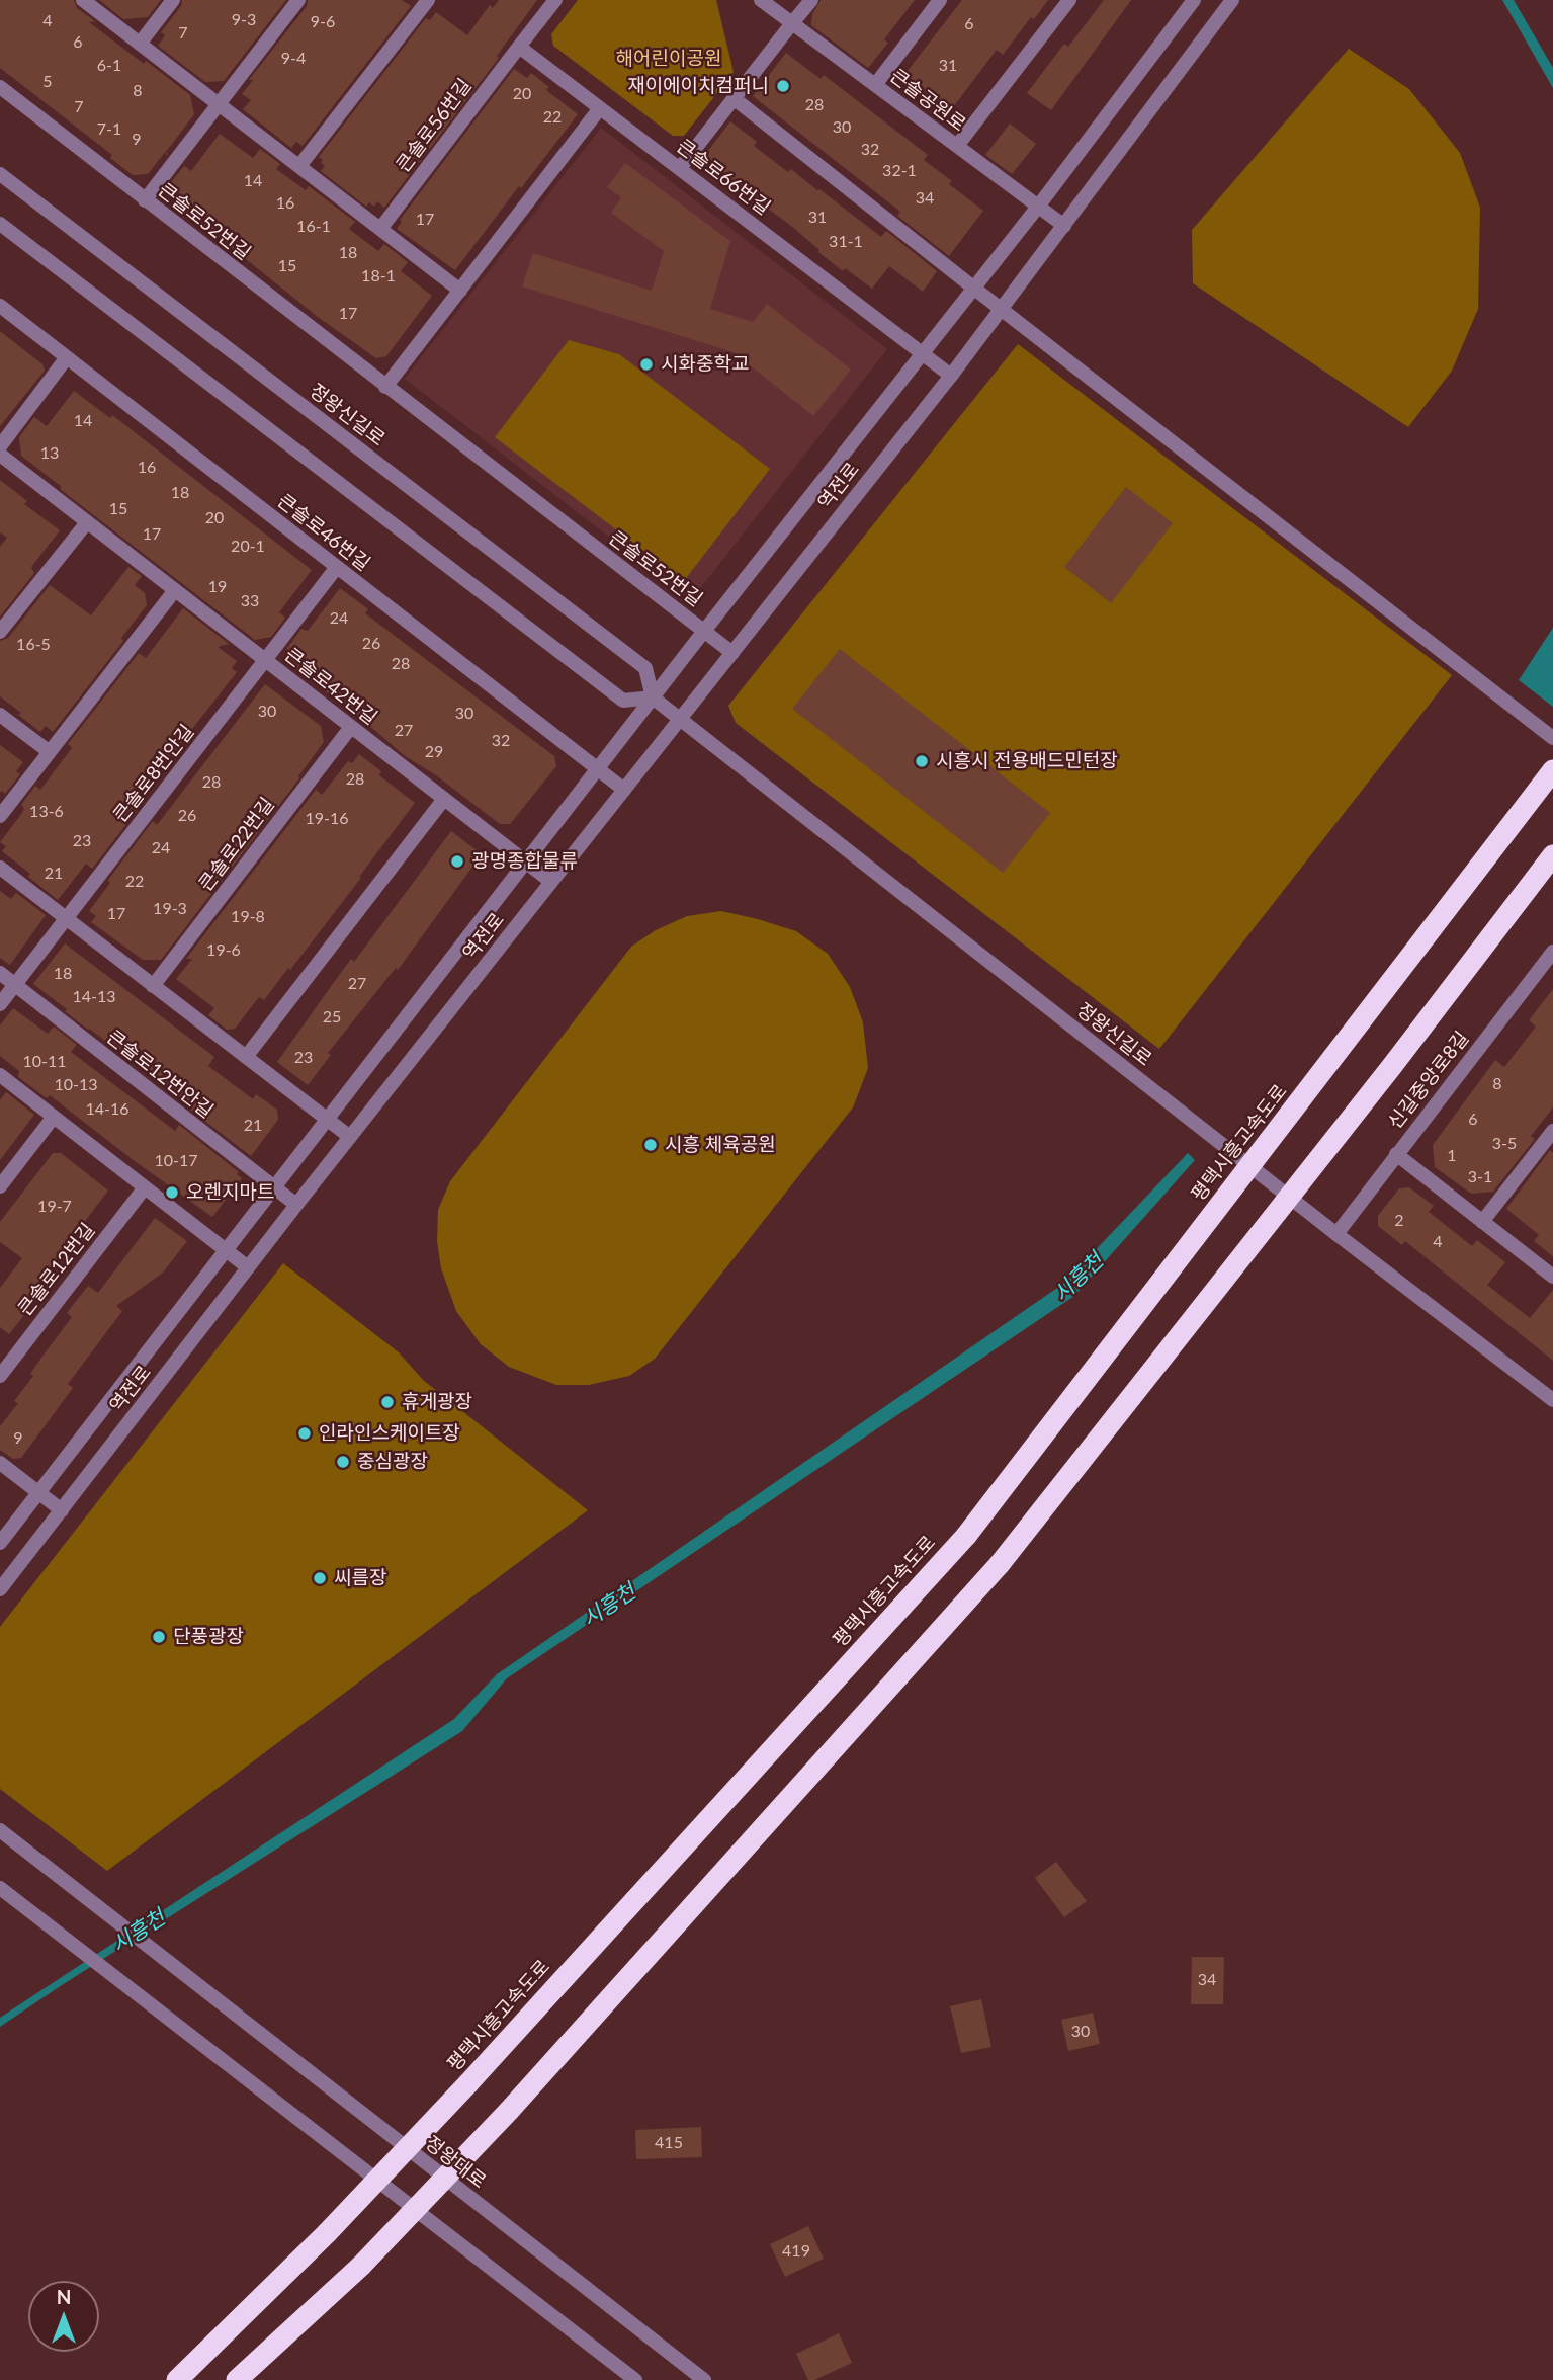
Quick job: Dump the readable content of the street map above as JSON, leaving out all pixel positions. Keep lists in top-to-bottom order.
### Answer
{
  "streets": {
    "highway": ["평택시흥고속도로"],
    "street": [
      "큰솔공원로",
      "큰솔로56번길",
      "큰솔로66번길",
      "큰솔로52번길",
      "정왕신길로",
      "역전로",
      "큰솔로46번길",
      "큰솔로42번길",
      "큰솔로8번안길",
      "큰솔로22번길",
      "큰솔로12번안길",
      "신길중앙로8길",
      "큰솔로12번길",
      "정왕대로"
    ]
  },
  "crossings": [
    ["큰솔공원로", "역전로"],
    ["큰솔로56번길", "큰솔로66번길"],
    ["큰솔로66번길", "역전로"],
    ["큰솔로52번길", "역전로"],
    ["정왕신길로", "역전로"],
    ["정왕신길로", "신길중앙로8길"],
    ["역전로", "큰솔로46번길"],
    ["역전로", "큰솔로42번길"],
    ["역전로", "큰솔로12번안길"],
    ["큰솔로46번길", "큰솔로8번안길"],
    ["큰솔로42번길", "큰솔로8번안길"],
    ["큰솔로42번길", "큰솔로22번길"],
    ["큰솔로8번안길", "큰솔로12번안길"]
  ],
  "water": ["시흥천"],
  "parks": ["해어린이공원"],
  "places": [
    "재이에이치컴퍼니",
    "시화중학교",
    "시흥시 전용배드민턴장",
    "광명종합물류",
    "시흥 체육공원",
    "오렌지마트",
    "휴게광장",
    "인라인스케이트장",
    "중심광장",
    "씨름장",
    "단풍광장"
  ],
  "house_numbers": [
    "9-3",
    "4",
    "9-6",
    "6",
    "7",
    "6",
    "9-4",
    "6-1",
    "31",
    "5",
    "8",
    "20",
    "28",
    "7",
    "22",
    "30",
    "7-1",
    "9",
    "32",
    "32-1",
    "14",
    "34",
    "16",
    "31",
    "17",
    "16-1",
    "31-1",
    "18",
    "15",
    "18-1",
    "17",
    "14",
    "13",
    "16",
    "18",
    "15",
    "20",
    "17",
    "20-1",
    "19",
    "33",
    "24",
    "26",
    "16-5",
    "28",
    "30",
    "30",
    "27",
    "32",
    "29",
    "28",
    "28",
    "13-6",
    "26",
    "19-16",
    "23",
    "24",
    "21",
    "22",
    "19-3",
    "17",
    "19-8",
    "19-6",
    "18",
    "27",
    "14-13",
    "25",
    "23",
    "10-11",
    "8",
    "10-13",
    "14-16",
    "6",
    "21",
    "3-5",
    "1",
    "10-17",
    "3-1",
    "19-7",
    "2",
    "4",
    "9",
    "34",
    "30",
    "415",
    "419"
  ],
  "north": "top"
}
